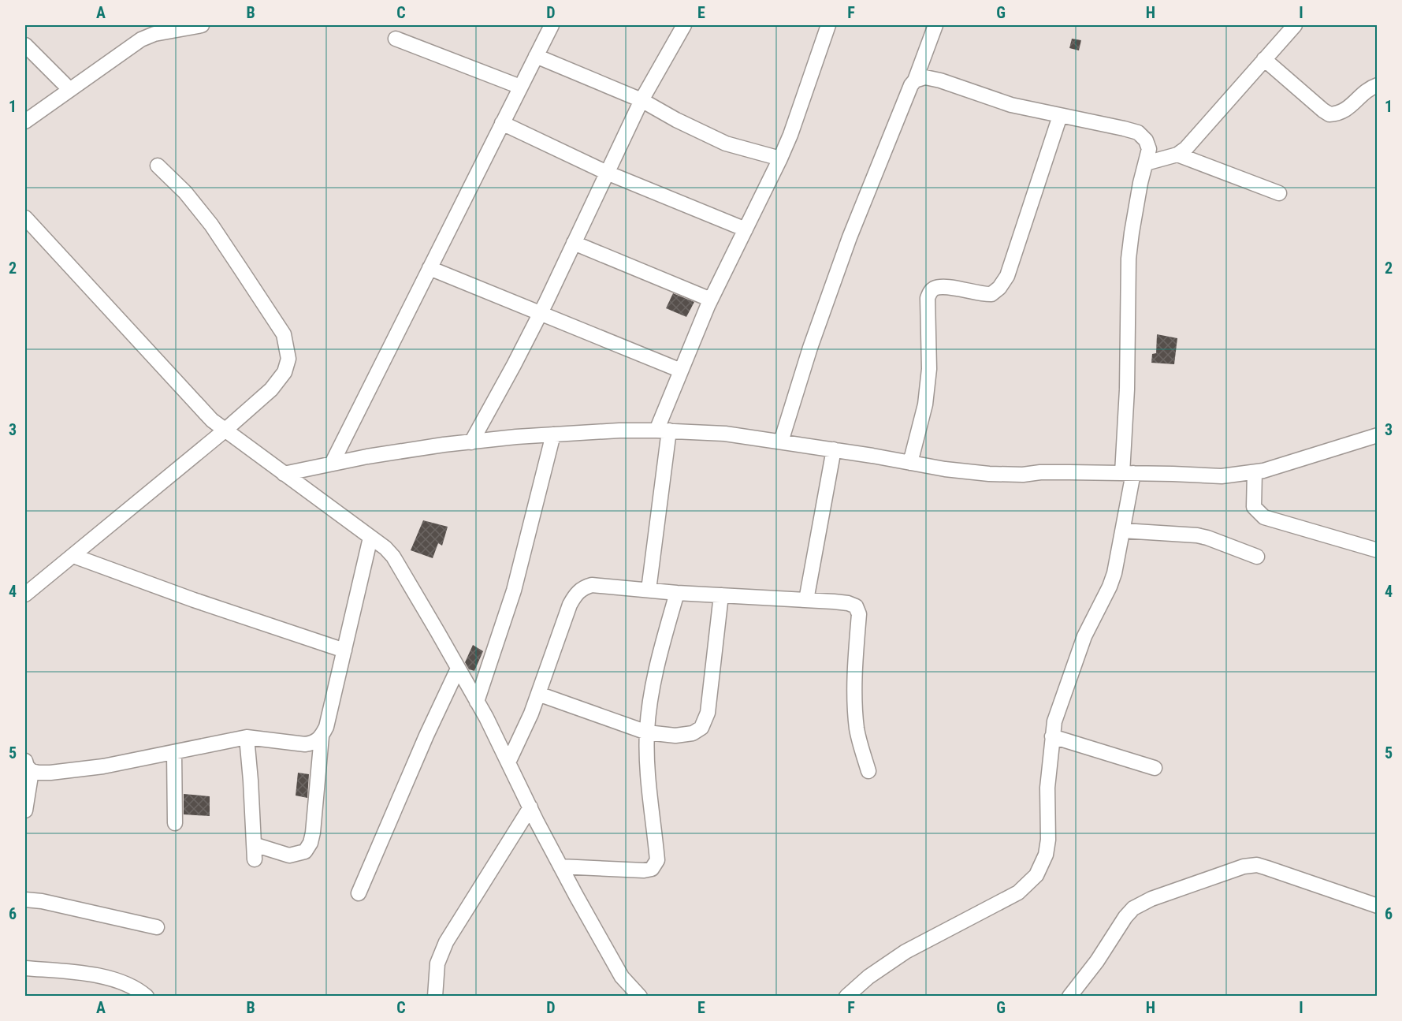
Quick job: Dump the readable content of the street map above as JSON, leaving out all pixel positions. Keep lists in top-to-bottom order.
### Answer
{
  "grid": {
    "columns": [
      "A",
      "B",
      "C",
      "D",
      "E",
      "F",
      "G",
      "H",
      "I"
    ],
    "rows": [
      "1",
      "2",
      "3",
      "4",
      "5",
      "6"
    ]
  }
}
